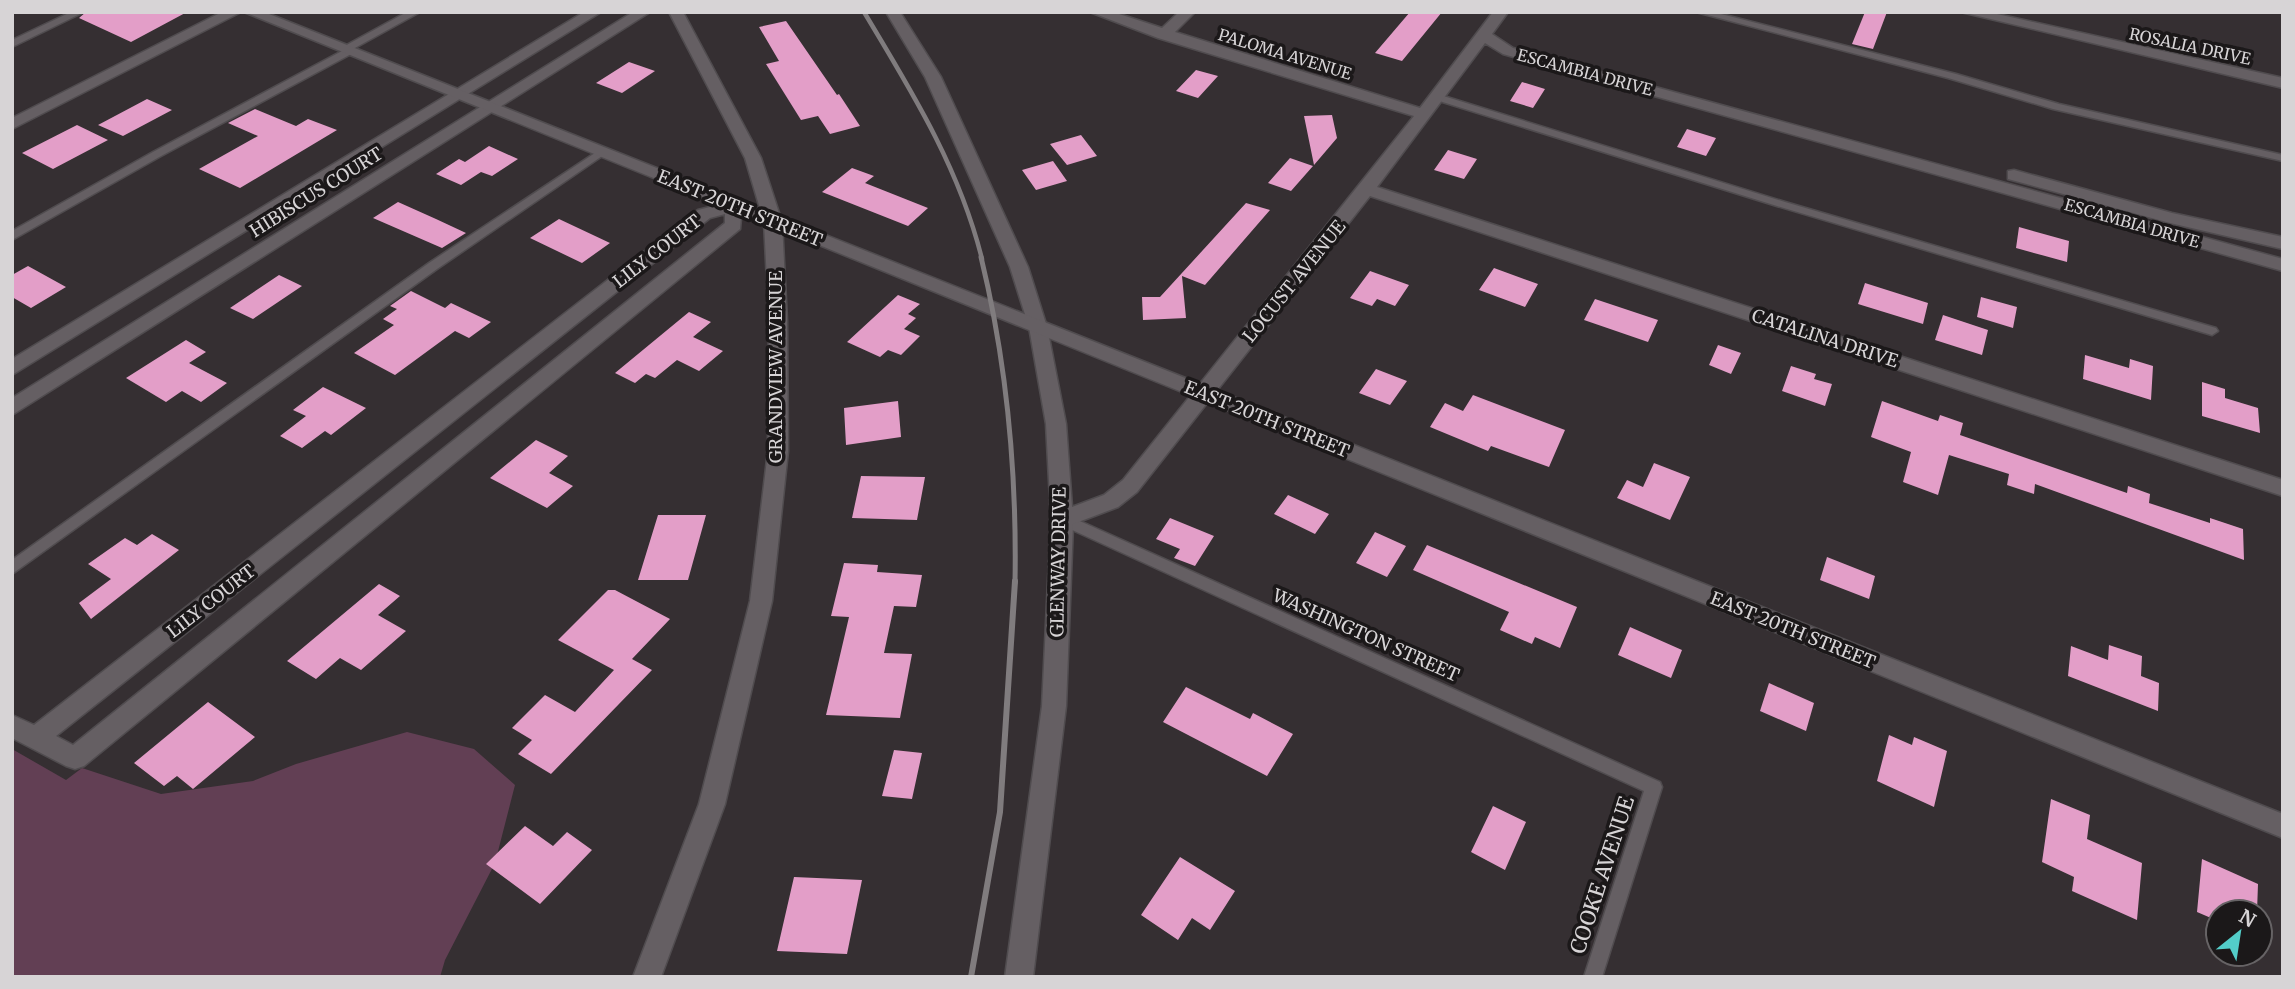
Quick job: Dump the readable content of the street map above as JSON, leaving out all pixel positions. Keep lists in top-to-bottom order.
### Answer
{
  "streets": {
    "street": [
      "ROSALIA DRIVE",
      "PALOMA AVENUE",
      "ESCAMBIA DRIVE",
      "HIBISCUS COURT",
      "EAST 20TH STREET",
      "LILY COURT",
      "LOCUST AVENUE",
      "CATALINA DRIVE",
      "GRANDVIEW AVENUE",
      "GLENWAY DRIVE"
    ],
    "lane": ["WASHINGTON STREET", "COOKE AVENUE"]
  },
  "crossings": [
    ["PALOMA AVENUE", "LOCUST AVENUE"],
    ["ESCAMBIA DRIVE", "LOCUST AVENUE"],
    ["HIBISCUS COURT", "EAST 20TH STREET"],
    ["EAST 20TH STREET", "LILY COURT"],
    ["EAST 20TH STREET", "LOCUST AVENUE"],
    ["EAST 20TH STREET", "GRANDVIEW AVENUE"],
    ["EAST 20TH STREET", "GLENWAY DRIVE"],
    ["LOCUST AVENUE", "CATALINA DRIVE"],
    ["LOCUST AVENUE", "GLENWAY DRIVE"],
    ["LOCUST AVENUE", "WASHINGTON STREET"],
    ["GLENWAY DRIVE", "WASHINGTON STREET"],
    ["WASHINGTON STREET", "COOKE AVENUE"]
  ],
  "north": "top right"
}
